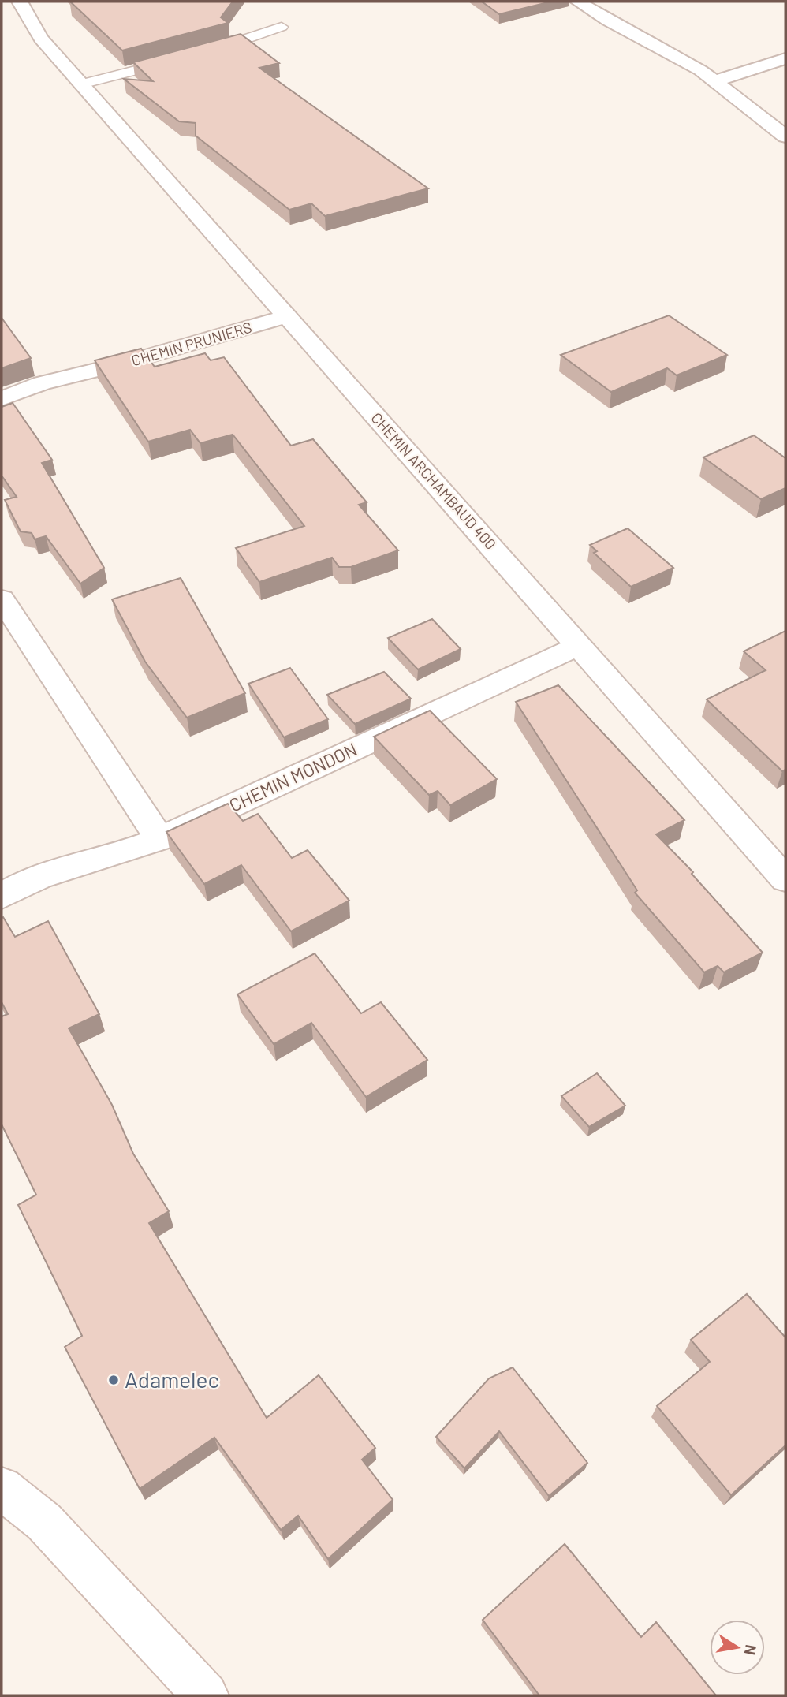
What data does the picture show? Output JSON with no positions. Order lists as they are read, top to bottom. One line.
{"streets":{"street":["CHEMIN PRUNIERS","CHEMIN ARCHAMBAUD 400","CHEMIN MONDON"]},"crossings":[["CHEMIN PRUNIERS","CHEMIN ARCHAMBAUD 400"],["CHEMIN ARCHAMBAUD 400","CHEMIN MONDON"]],"places":["Adamelec"],"north":"right"}
